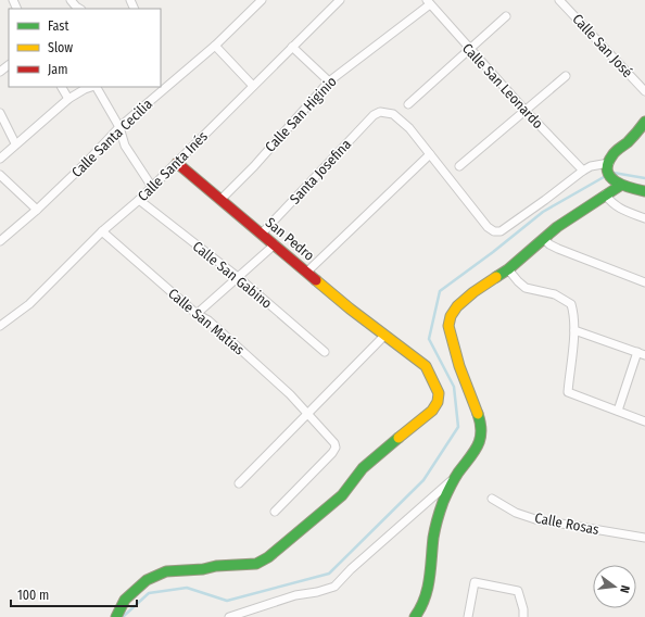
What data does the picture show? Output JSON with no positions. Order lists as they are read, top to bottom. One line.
{"streets":{"street":["Calle San José","Calle San Leonardo","Calle San Higinio","Calle Santa Cecilia","Calle Santa Inés","Santa Josefina","San Pedro","Calle San Gabino","Calle San Matías","Calle Rosas"]},"crossings":[["Calle San Leonardo","Calle San Higinio"],["Calle San Higinio","San Pedro"],["Calle Santa Inés","San Pedro"],["Calle Santa Inés","Calle San Gabino"],["Calle Santa Inés","Calle San Matías"],["Santa Josefina","San Pedro"]],"legend":["Fast","Slow","Jam"],"scale_bar":"100 m","north":"right"}
